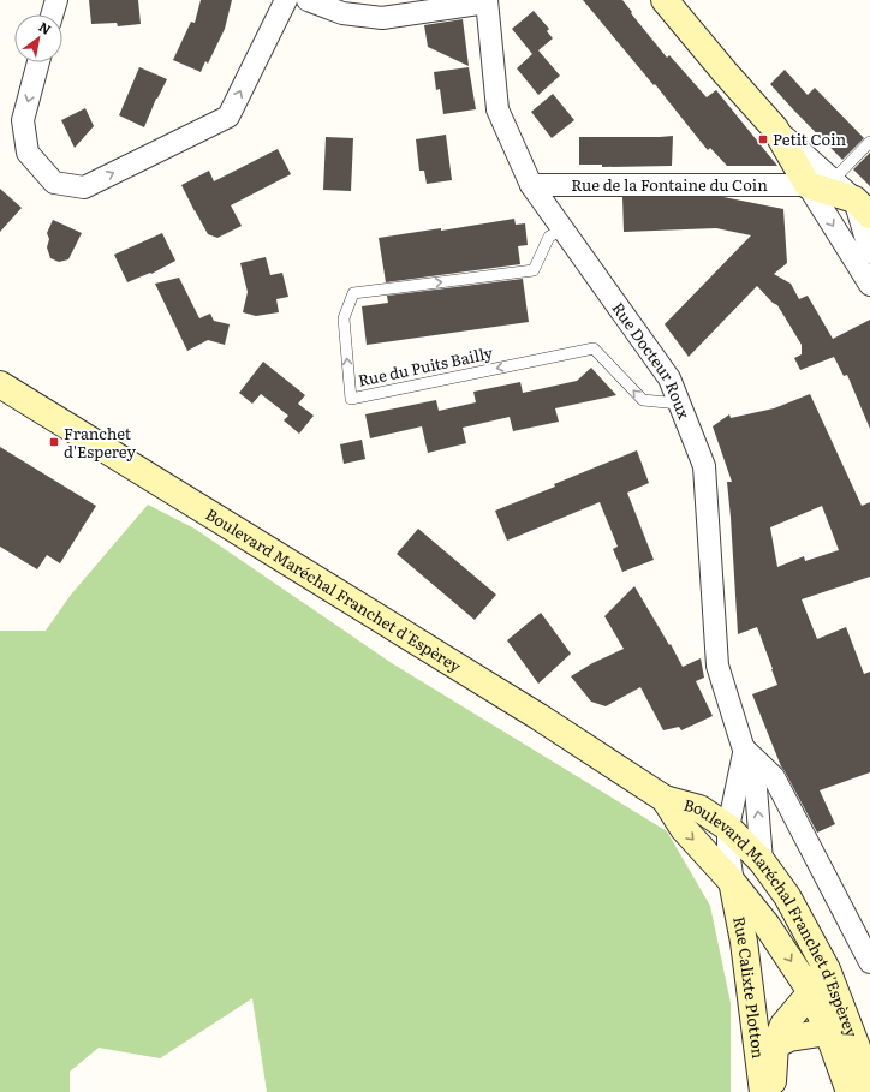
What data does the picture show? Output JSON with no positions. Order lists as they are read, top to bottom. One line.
{"streets":{"main road":["Boulevard Maréchal Franchet d'Espèrey","Rue Calixte Plotton"],"street":["Rue de la Fontaine du Coin","Rue Docteur Roux"],"lane":["Rue du Puits Bailly"]},"crossings":[["Rue de la Fontaine du Coin","Rue Docteur Roux"],["Rue Docteur Roux","Rue du Puits Bailly"],["Rue Docteur Roux","Boulevard Maréchal Franchet d'Espèrey"],["Rue Docteur Roux","Rue Calixte Plotton"],["Boulevard Maréchal Franchet d'Espèrey","Rue Calixte Plotton"]],"places":{"transit":["Petit Coin","Franchet d'Esperey"]},"north":"top right"}
